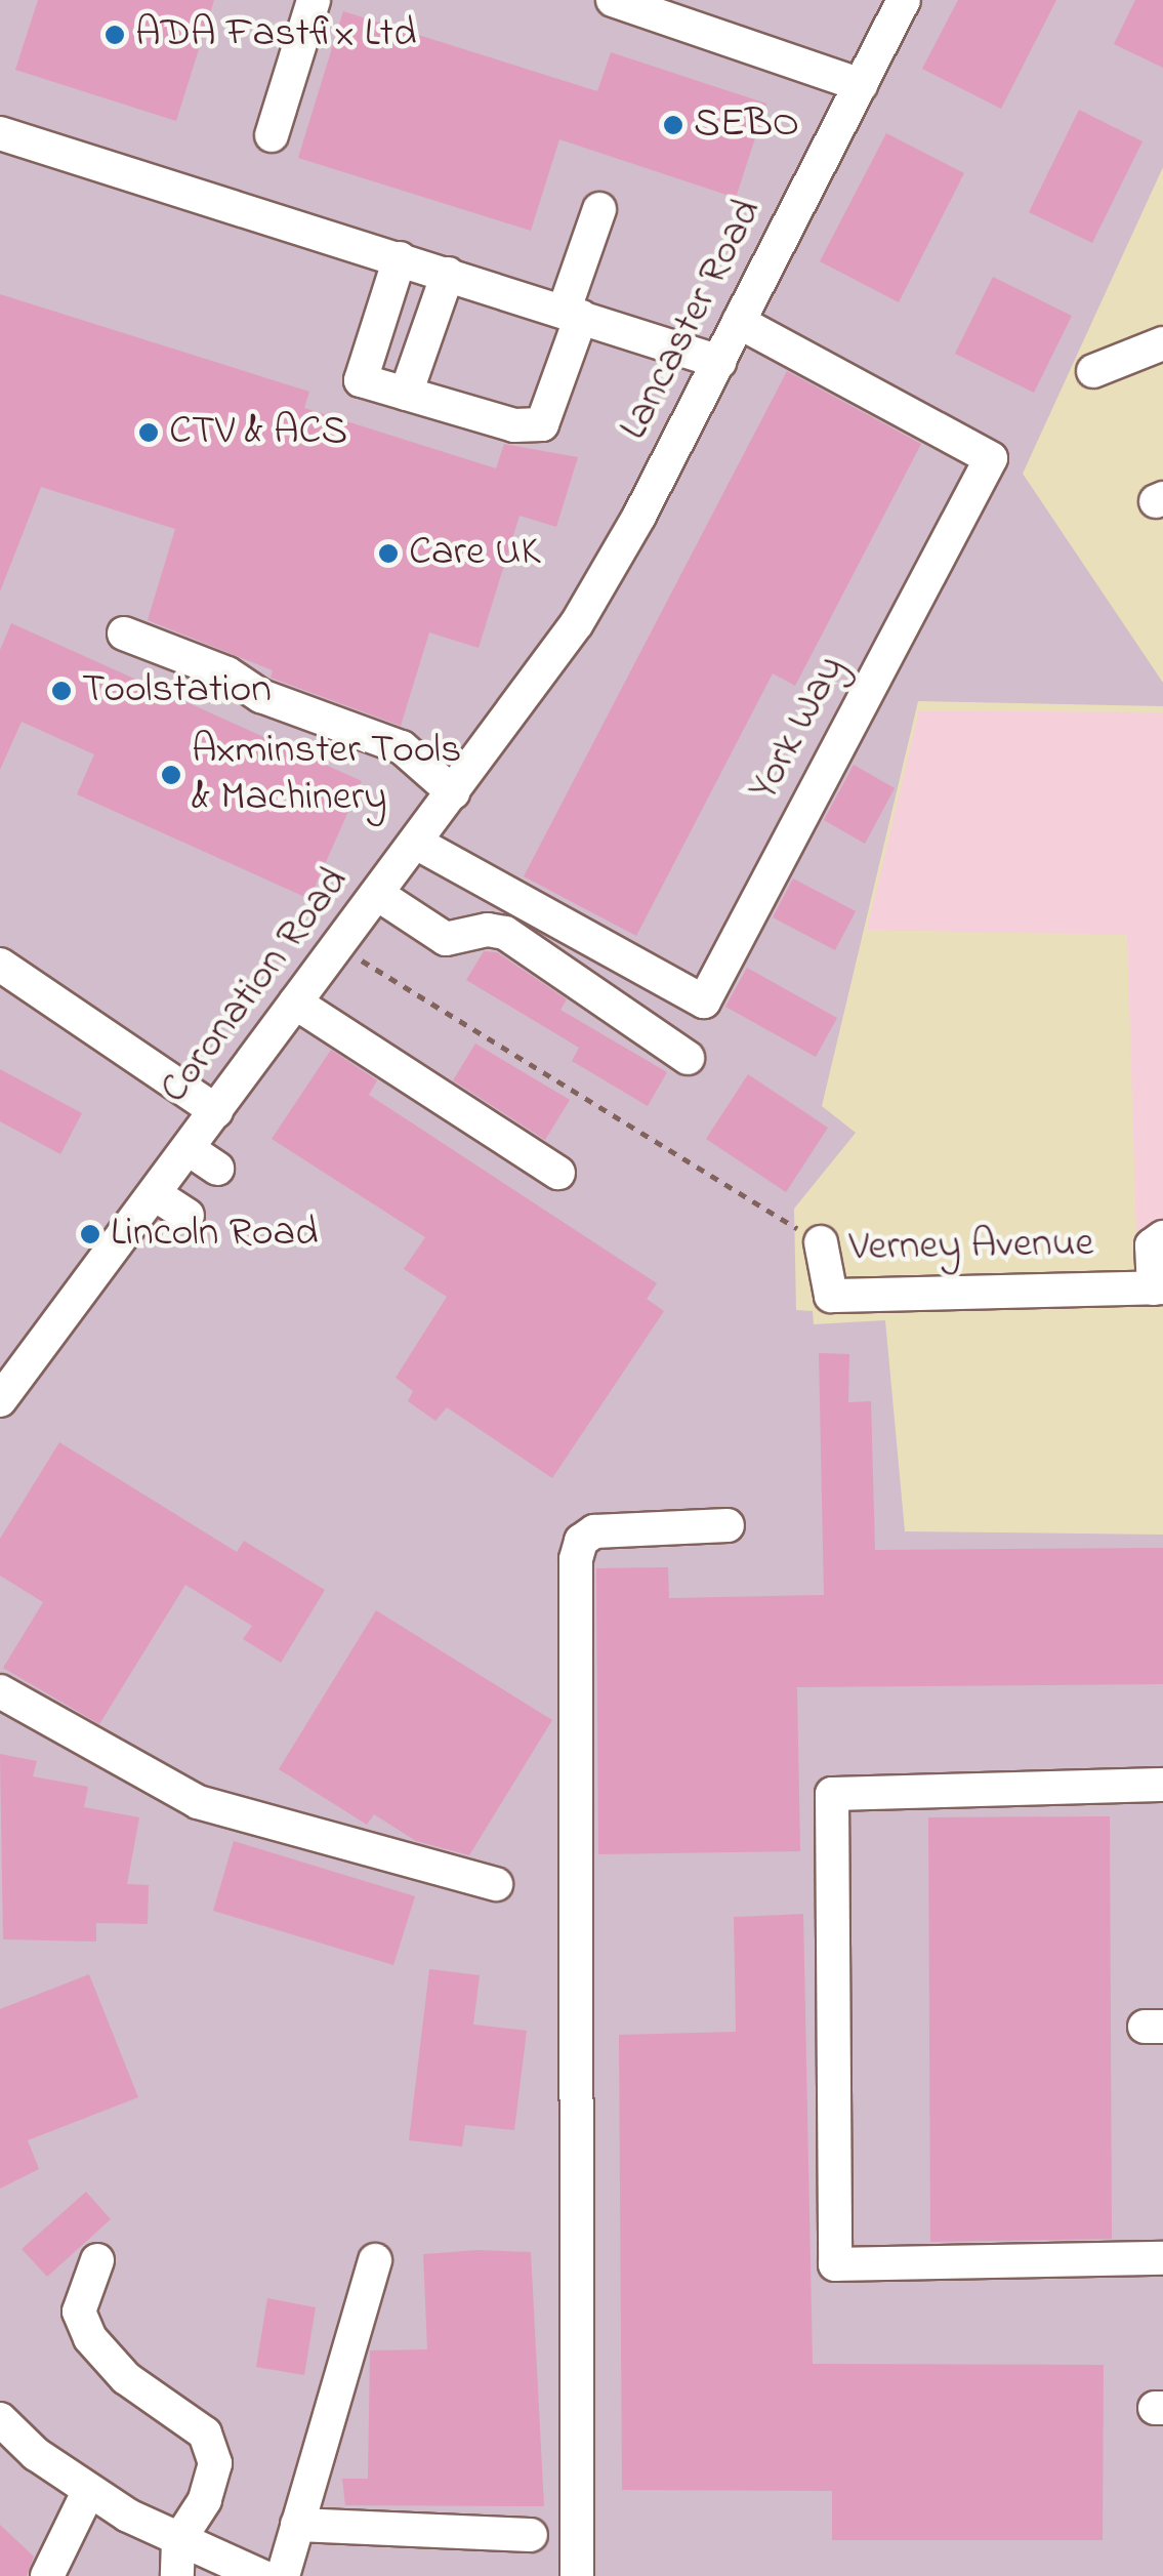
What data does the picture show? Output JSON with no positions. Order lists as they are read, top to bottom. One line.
{"streets":{"street":["Lancaster Road","York Way","Coronation Road","Verney Avenue"]},"crossings":[["Lancaster Road","York Way"],["Lancaster Road","Coronation Road"],["York Way","Coronation Road"]],"places":["ADA Fastfix Ltd","SEBO","CTV & ACS","Care UK","Toolstation","Axminster Tools & Machinery","Lincoln Road"]}
